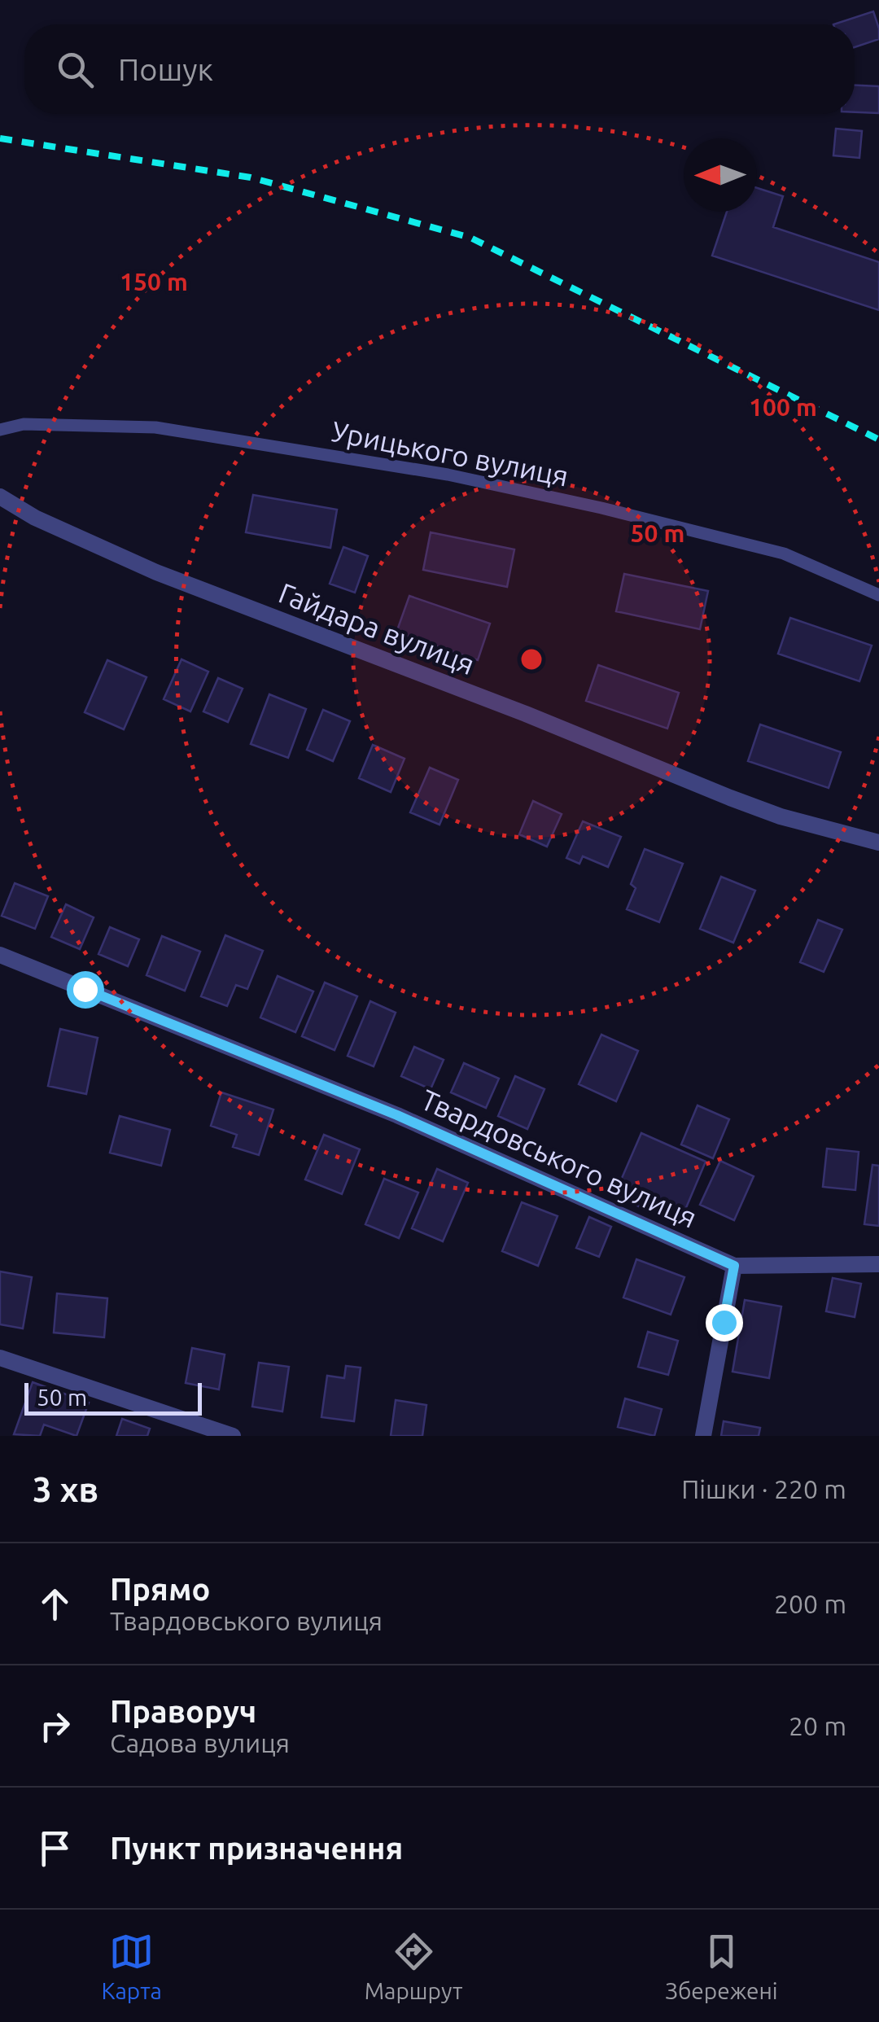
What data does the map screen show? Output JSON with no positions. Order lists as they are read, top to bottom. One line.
{"streets":{"street":["Гайдара вулиця","Твардовського вулиця"],"lane":["Урицького вулиця"]},"scale_bar":"50 m","north":"left","page":{"search":"Пошук","scale":"50 m","heading":["3 хв","Пішки · 220 m"],"list":[["Прямо","Твардовського вулиця","200 m"],["Праворуч","Садова вулиця","20 m"],"Пункт призначення"],"nav":["Карта","Маршрут","Збережені"]},"rings":["150 m","100 m","50 m"]}
